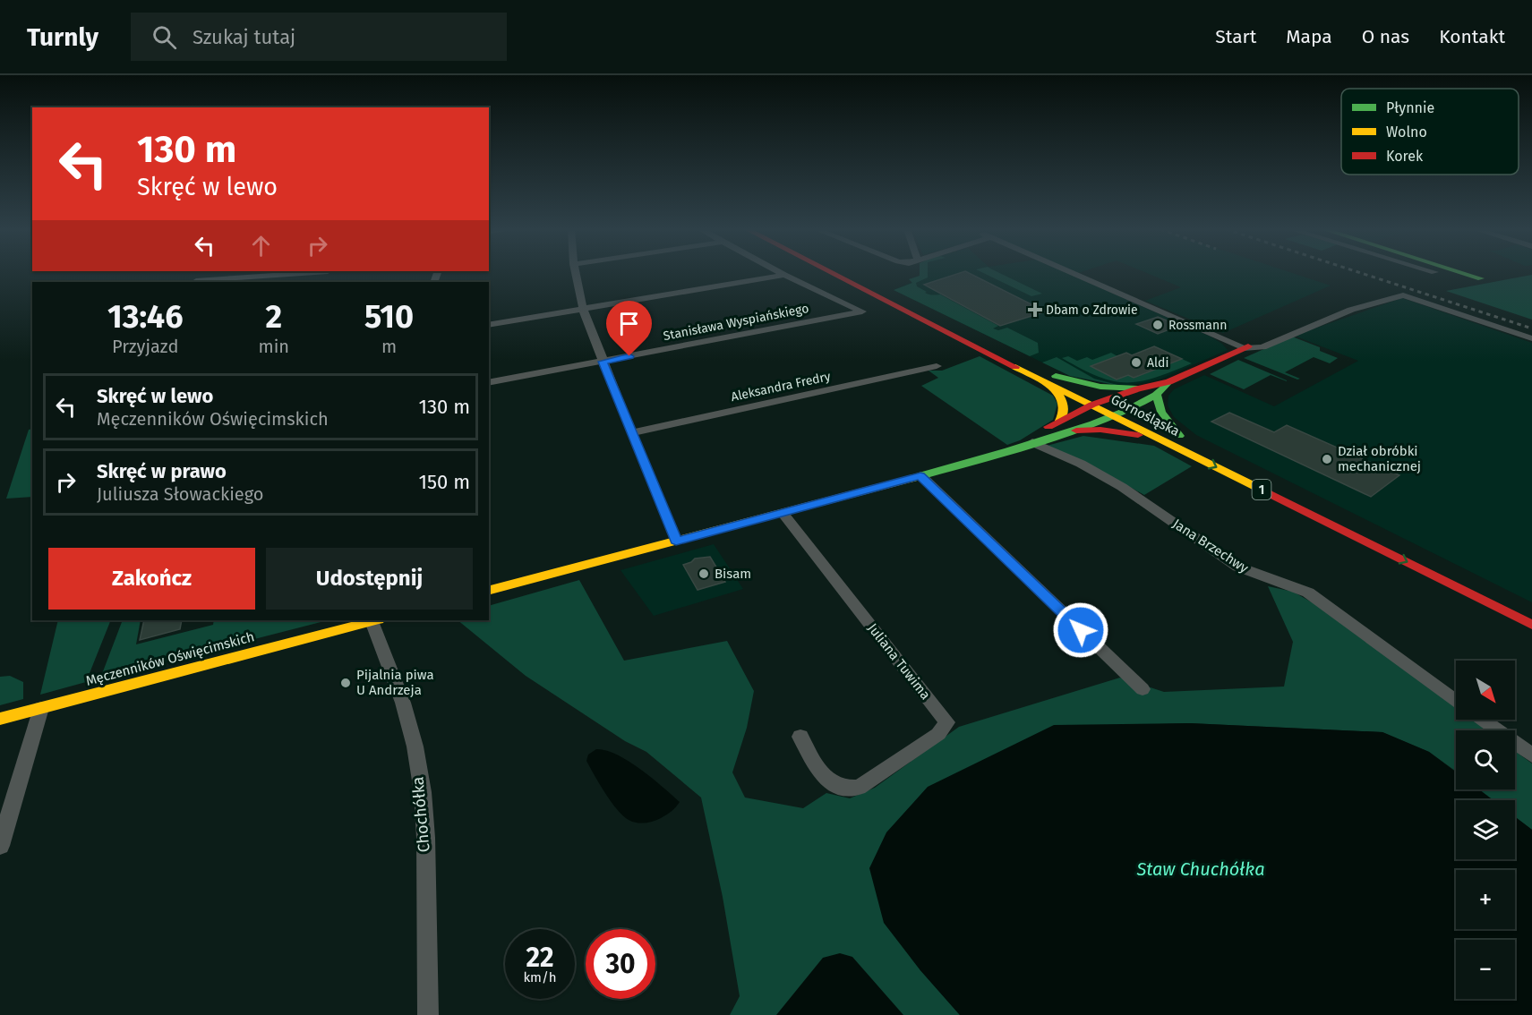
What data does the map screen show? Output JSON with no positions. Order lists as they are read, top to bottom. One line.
{"streets":{"main road":["Górnośląska","1","Męczenników Oświęcimskich"],"street":["Stanisława Wyspiańskiego","Aleksandra Fredry","Jana Brzechwy","Juliana Tuwima","Chochółka"]},"crossings":[["Męczenników Oświęcimskich","Chochółka"]],"water":["Staw Chuchółka"],"places":{"health":["Dbam o Zdrowie"],"other":["Rossmann","Aldi","Dział obróbki mechanicznej","Bisam","Pijalnia piwa U Andrzeja"]},"legend":["Płynnie","Wolno","Korek"],"north":"bottom right","page":{"header":"Turnly","search":"Szukaj tutaj","nav":["Start","Mapa","O nas","Kontakt"],"turn":["130 m","Skręć w lewo"],"eta":["13:46","Przyjazd","2","min","510","m"],"list":[{"name":"Skręć w lewo","note":"Męczenników Oświęcimskich","value":"130 m"},{"name":"Skręć w prawo","note":"Juliusza Słowackiego","value":"150 m"}],"buttons":["Zakończ","Udostępnij"],"map_buttons":["+","−"],"speed":"22 km/h","limit":"30"}}
